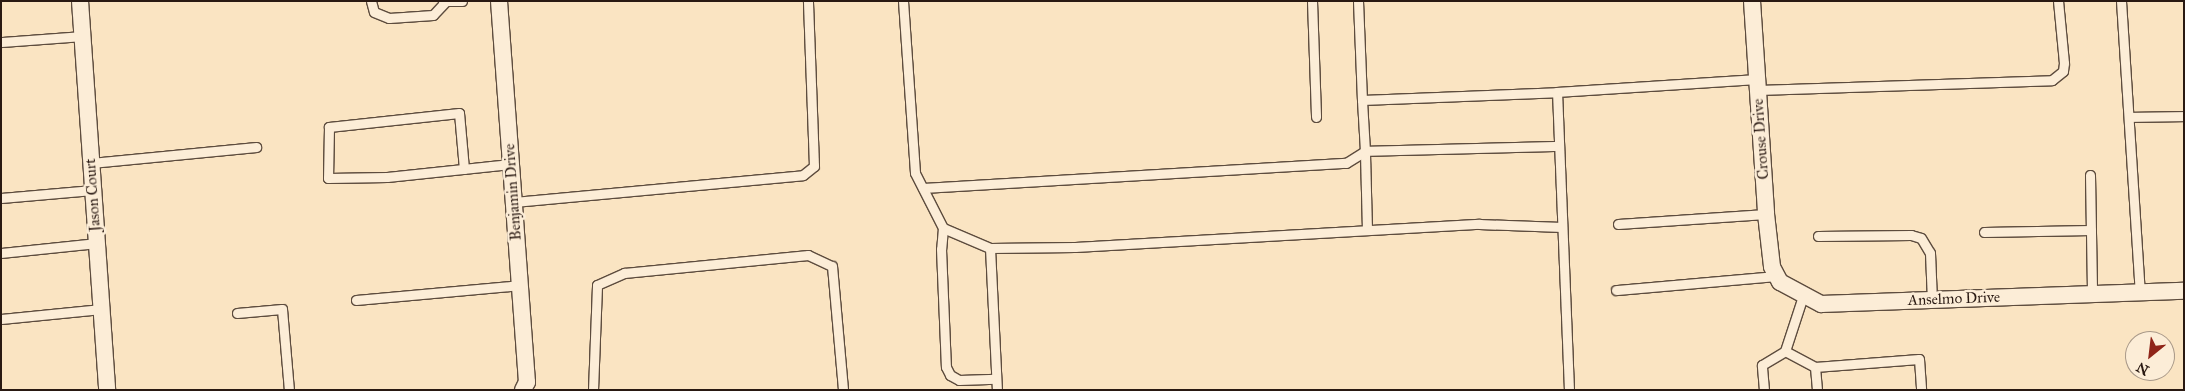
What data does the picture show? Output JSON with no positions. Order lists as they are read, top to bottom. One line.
{"streets":{"street":["Crouse Drive","Benjamin Drive","Jason Court","Anselmo Drive"]},"crossings":[["Crouse Drive","Anselmo Drive"]],"north":"bottom left"}
